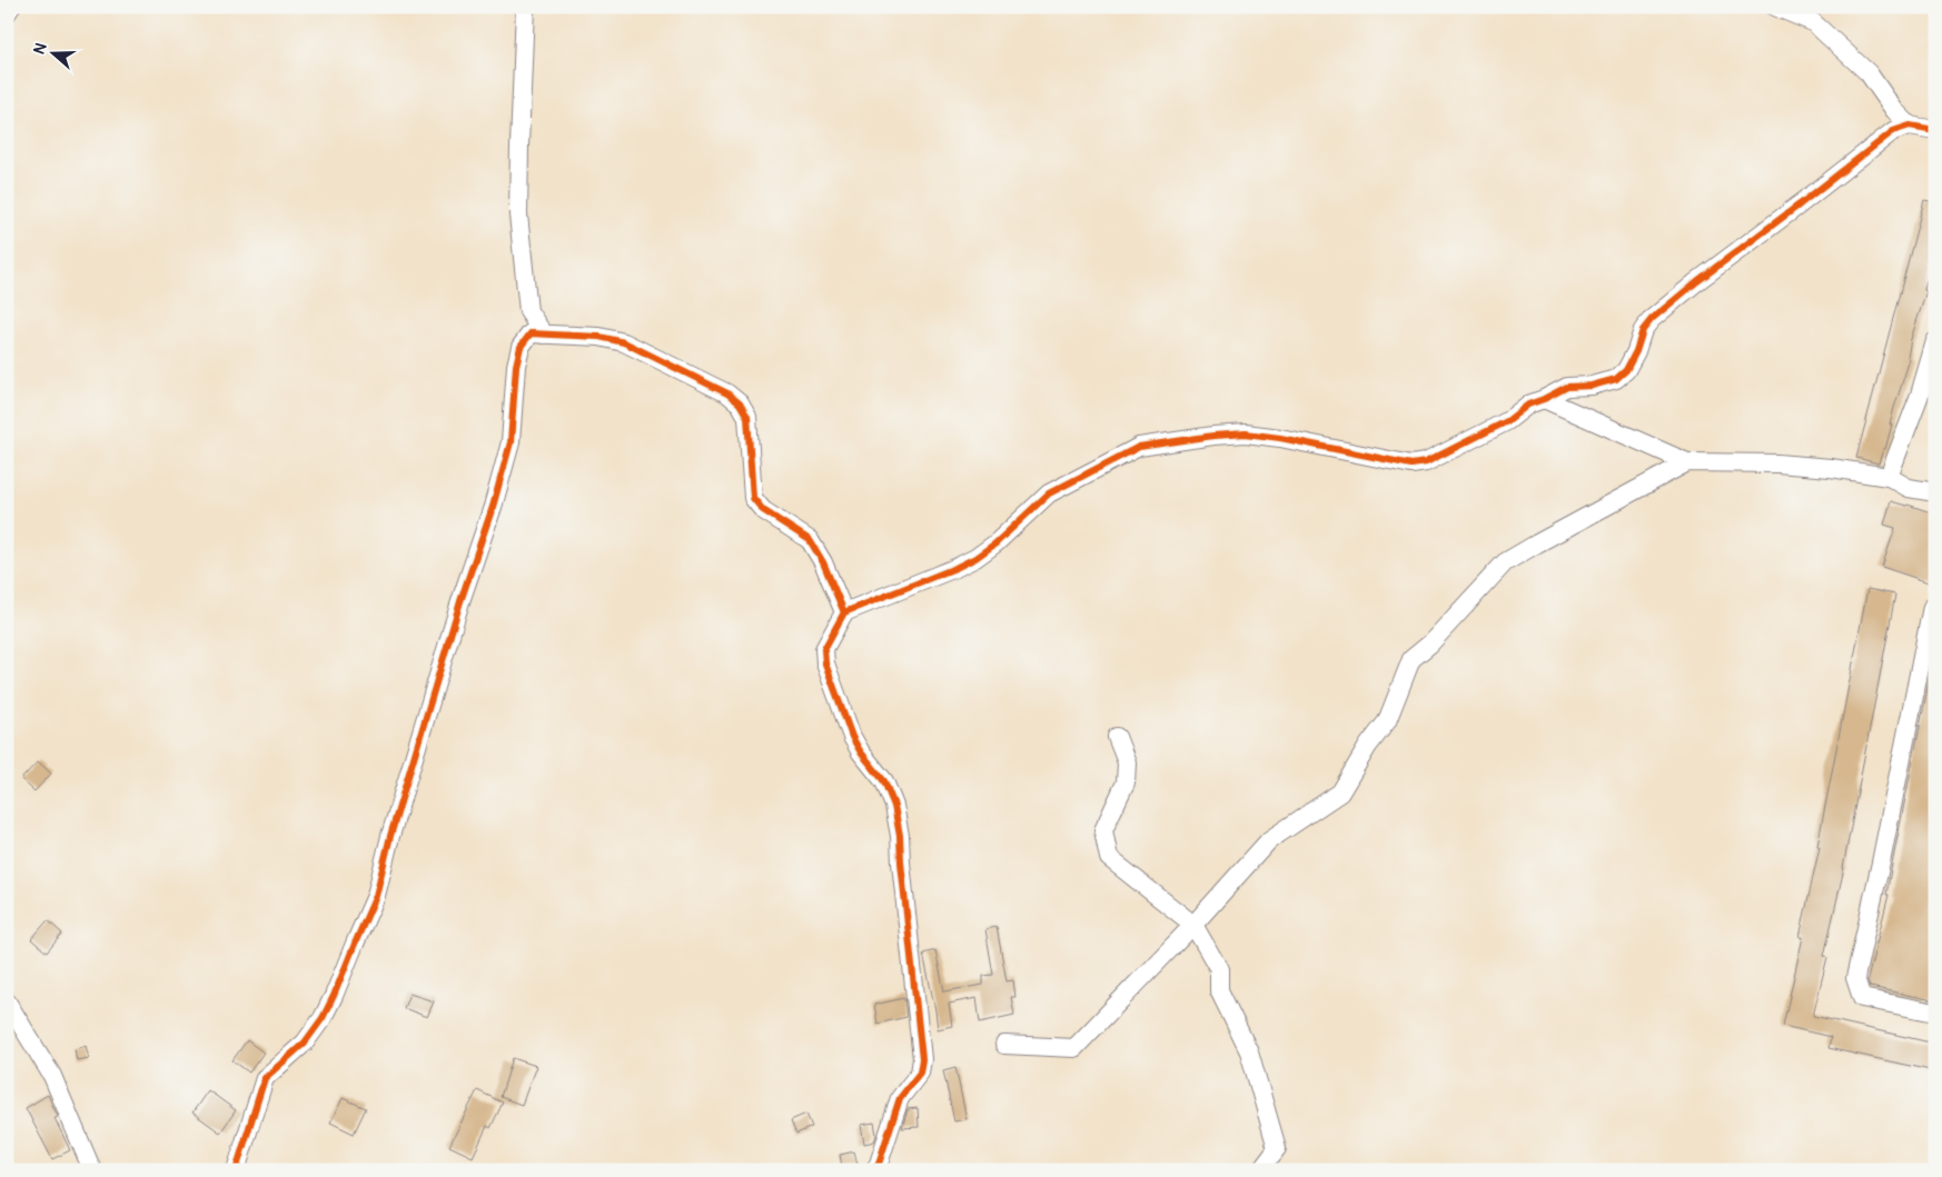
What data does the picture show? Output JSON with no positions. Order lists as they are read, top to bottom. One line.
{"north":"left"}
